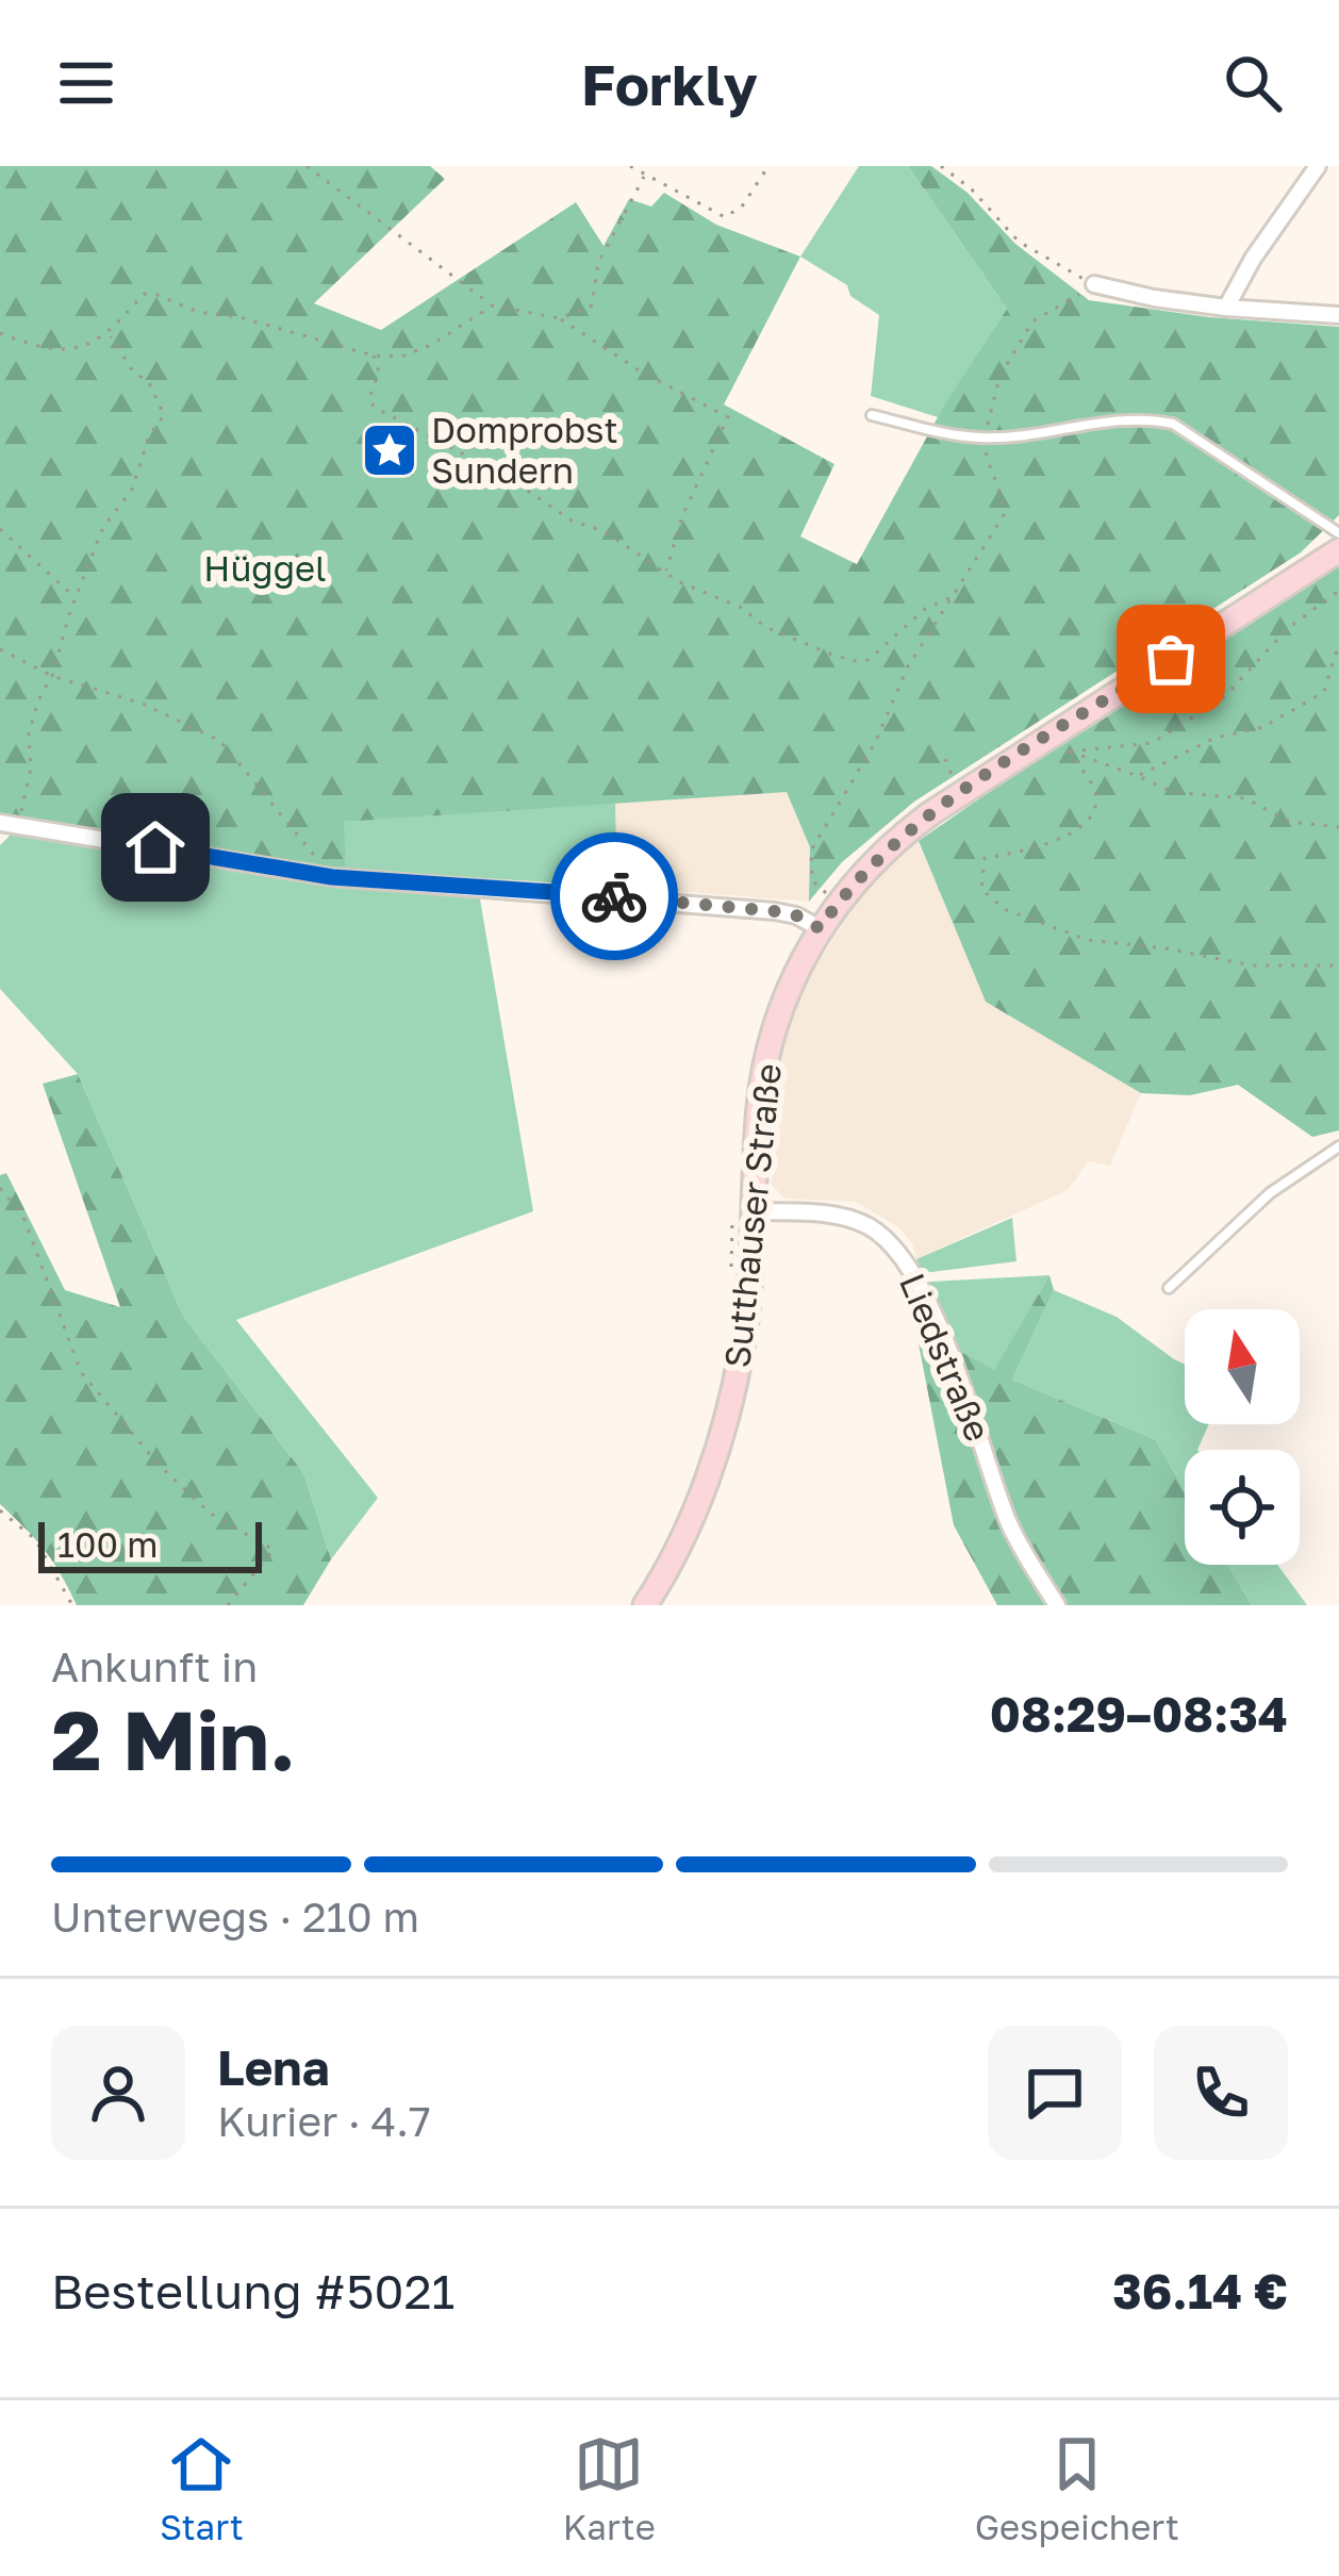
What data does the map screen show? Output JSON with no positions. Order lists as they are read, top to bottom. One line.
{"streets":{"street":["Sutthauser Straße","Liedstraße"]},"crossings":[["Sutthauser Straße","Liedstraße"]],"parks":["Hüggel"],"places":{"place":["Domprobst Sundern"]},"scale_bar":"100 m","north":"top","page":{"header":"Forkly","scale":"100 m","heading":["2 Min.","Ankunft in","08:29–08:34"],"panel":["Lena","Kurier · 4.7","Bestellung #5021","36.14 €"],"bar":"Unterwegs · 210 m","tabs":["Start","Karte","Gespeichert"]}}
